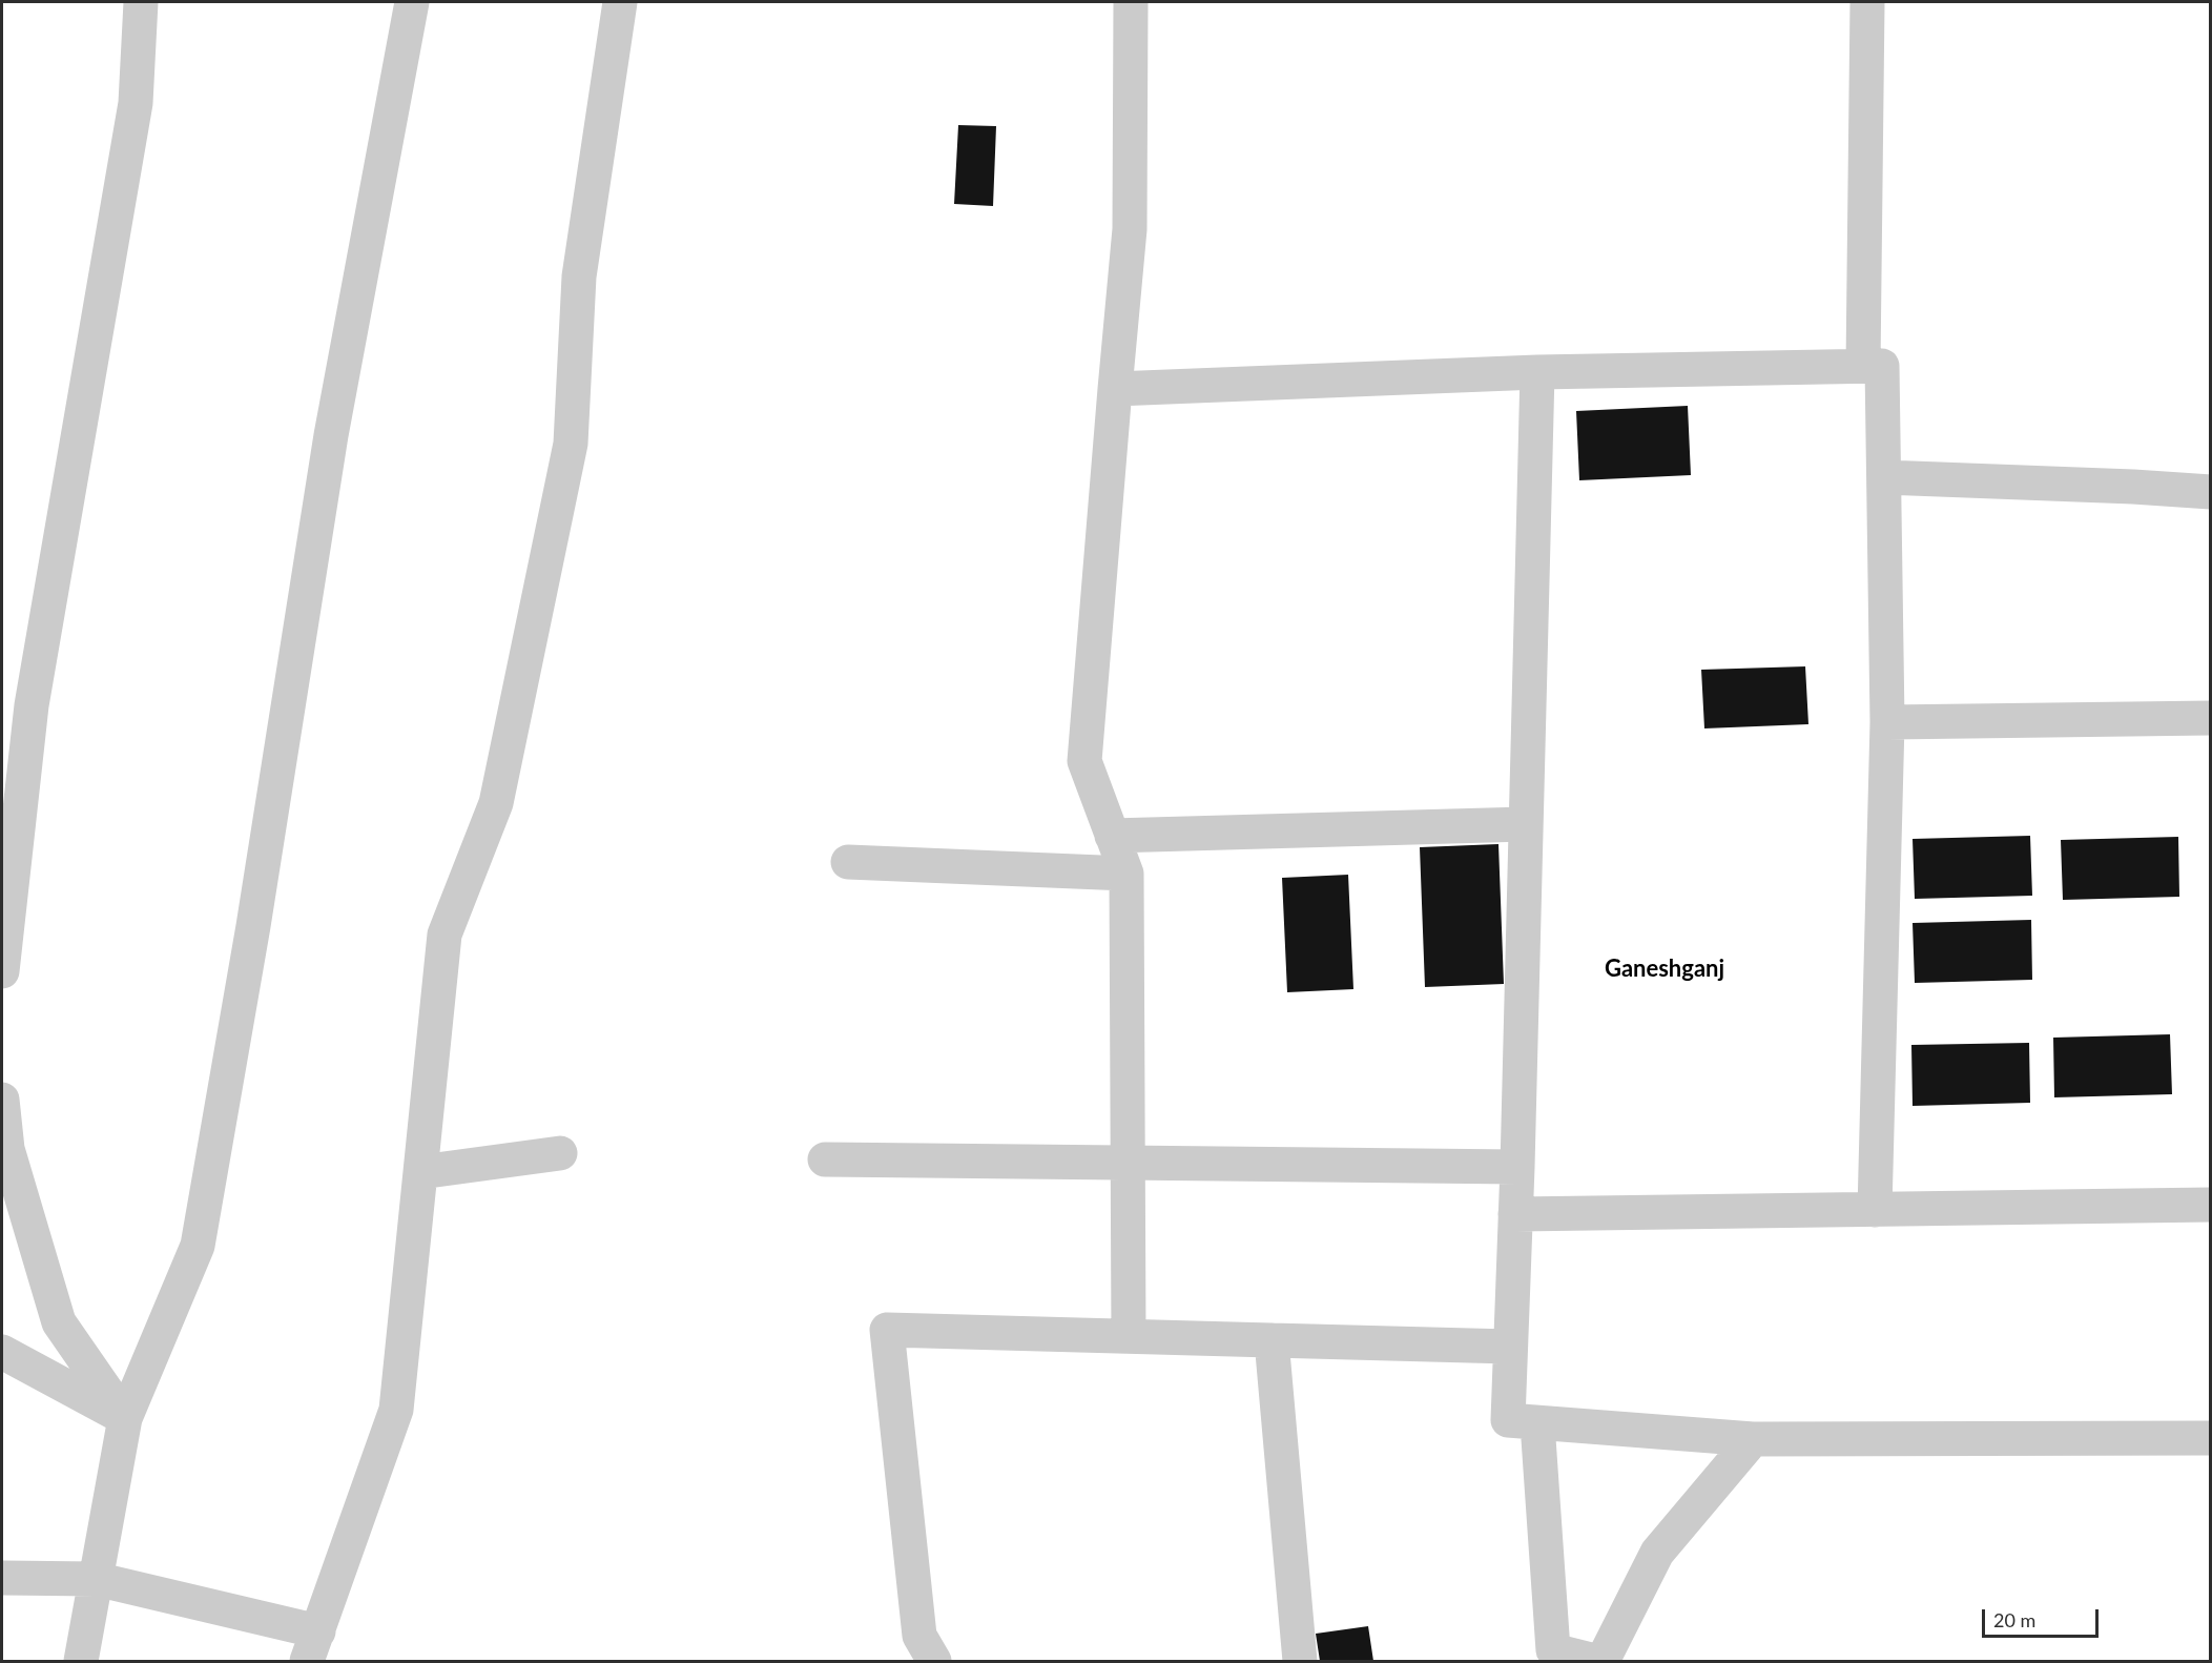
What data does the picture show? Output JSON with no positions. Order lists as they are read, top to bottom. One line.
{"districts":["Ganeshganj"],"scale_bar":"20 m"}
